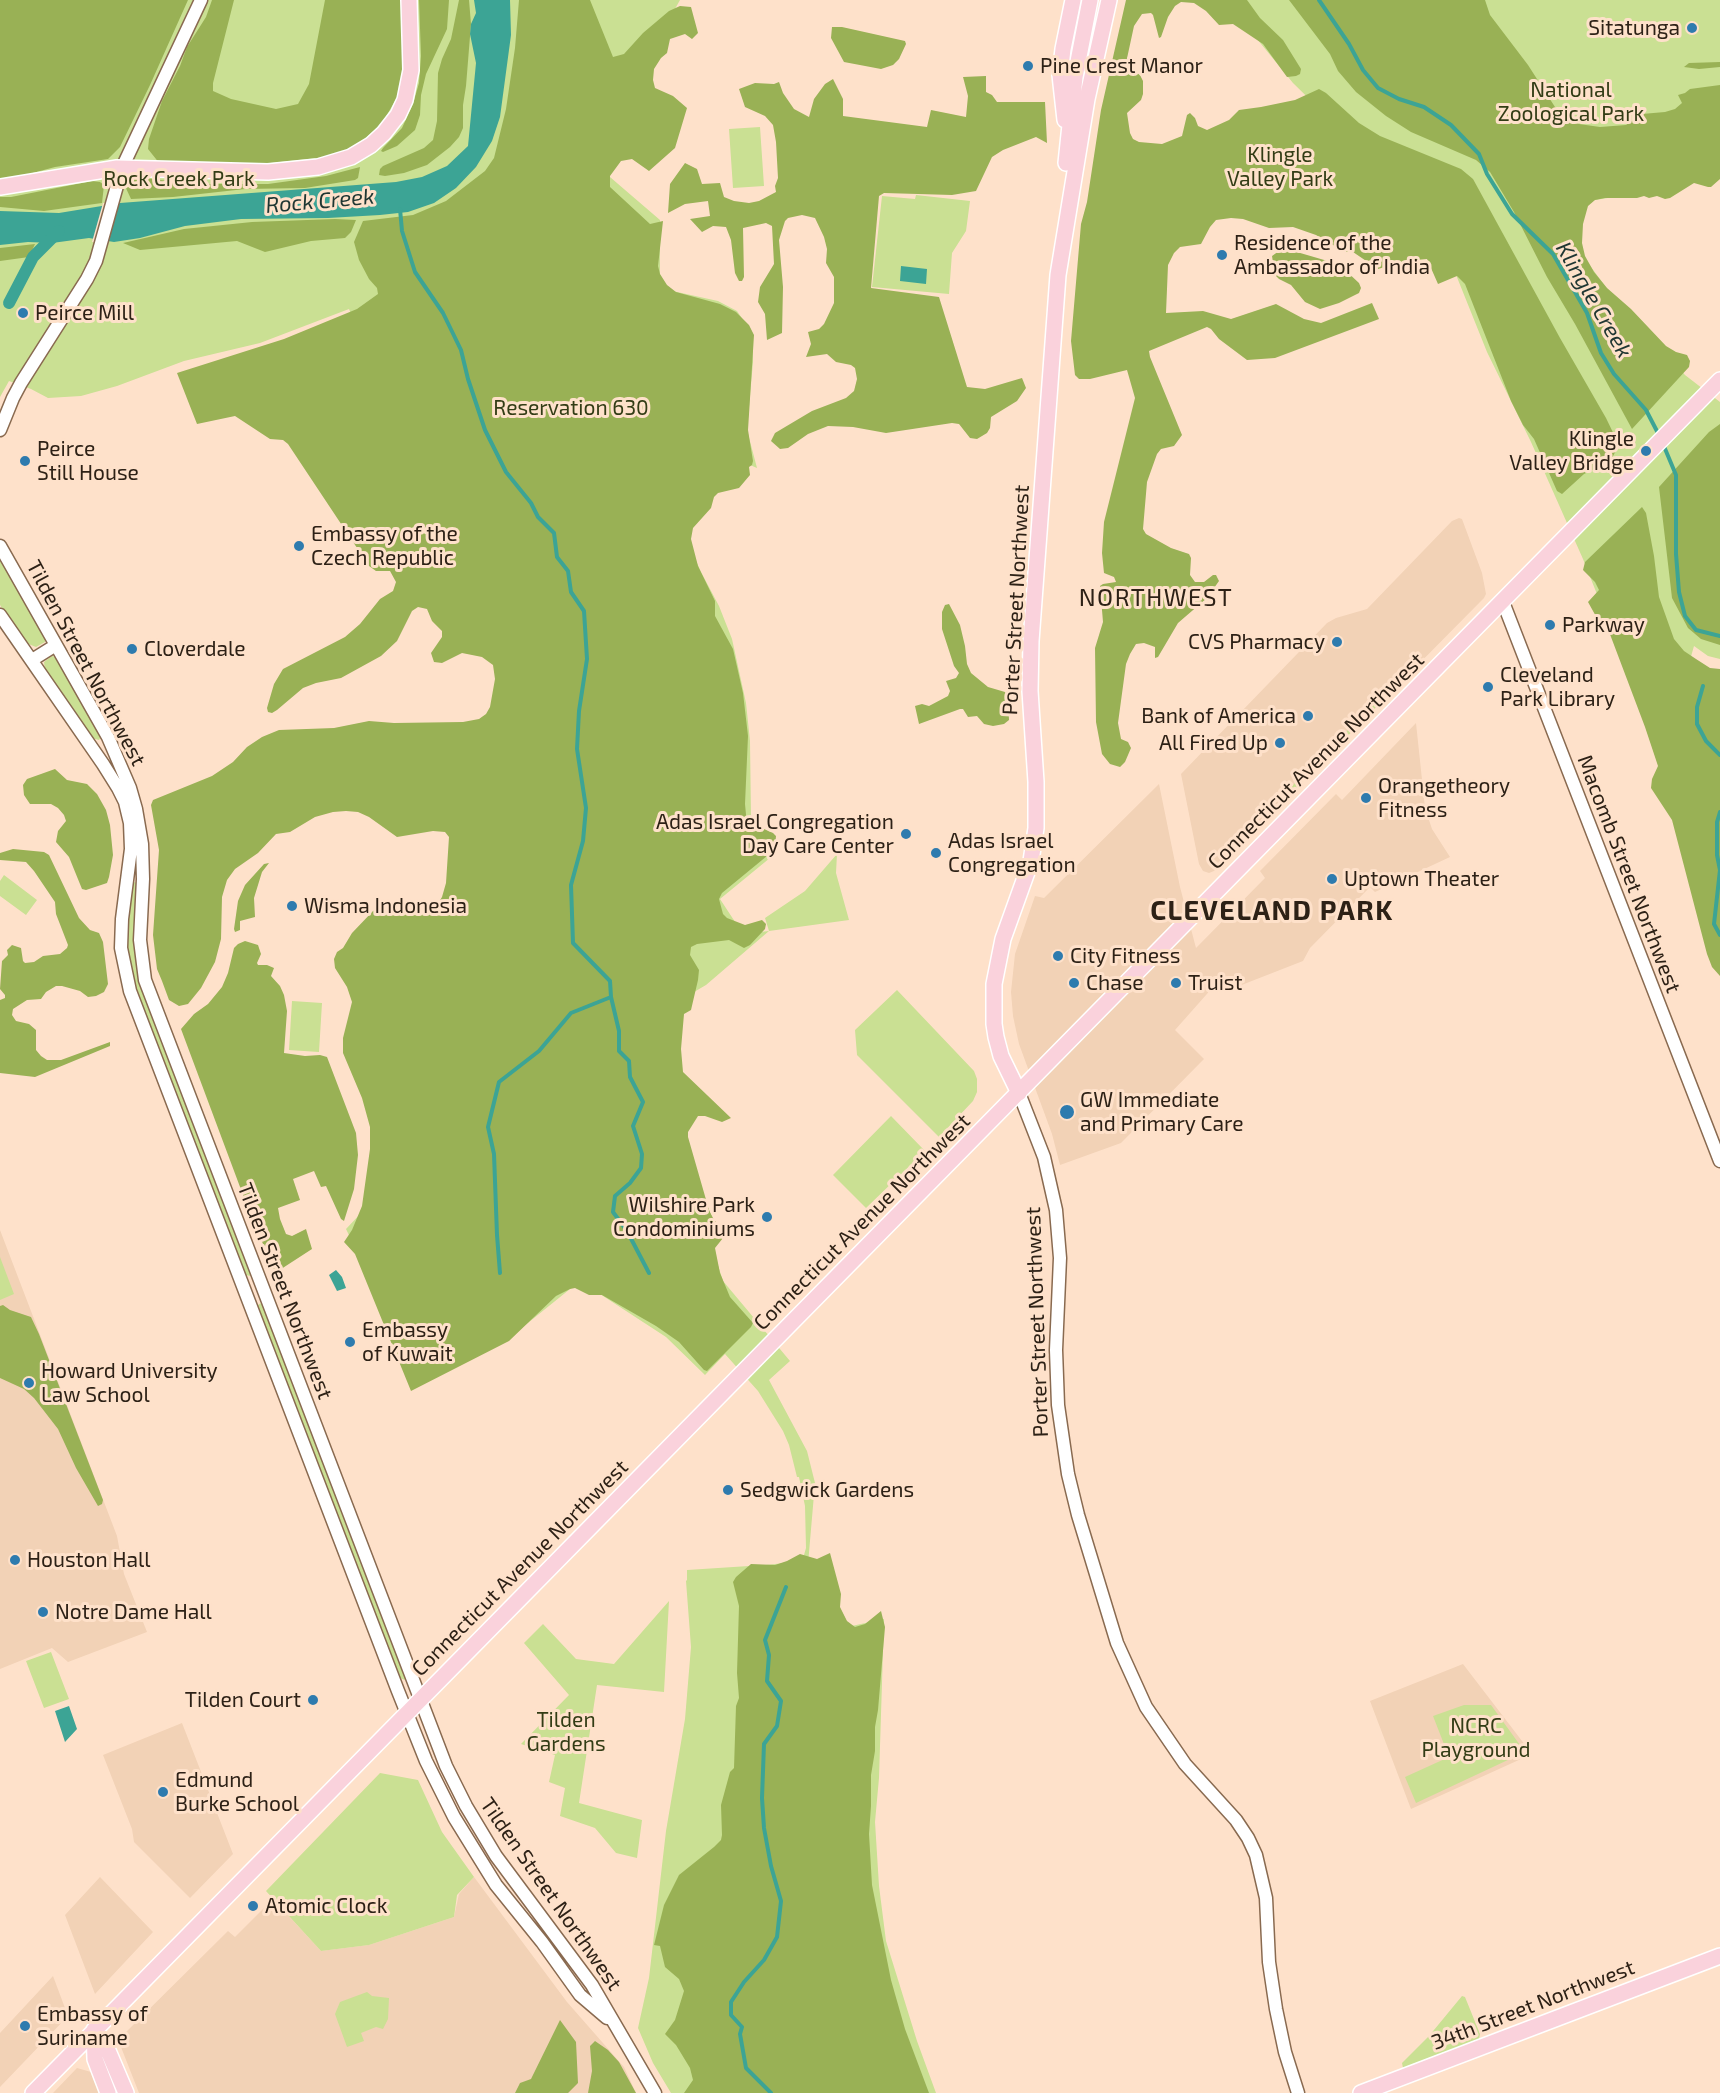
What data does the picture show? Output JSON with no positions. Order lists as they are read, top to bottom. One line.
{"streets":{"main road":["Porter Street Northwest","Connecticut Avenue Northwest","34th Street Northwest"],"street":["Tilden Street Northwest","Macomb Street Northwest"]},"crossings":[["Porter Street Northwest","Connecticut Avenue Northwest"],["Tilden Street Northwest","Connecticut Avenue Northwest"],["Connecticut Avenue Northwest","Macomb Street Northwest"]],"districts":["NORTHWEST","CLEVELAND PARK"],"water":["Rock Creek","Klingle Creek"],"parks":["National Zoological Park","Klingle Valley Park","Rock Creek Park","Reservation 630","Tilden Gardens","NCRC Playground"],"places":["Sitatunga","Pine Crest Manor","Residence of the Ambassador of India","Peirce Mill","Klingle Valley Bridge","Peirce Still House","Embassy of the Czech Republic","Parkway","CVS Pharmacy","Cloverdale","Cleveland Park Library","Bank of America","All Fired Up","Orangetheory Fitness","Adas Israel Congregation Day Care Center","Adas Israel Congregation","Uptown Theater","Wisma Indonesia","City Fitness","Chase","Truist","GW Immediate and Primary Care","Wilshire Park Condominiums","Embassy of Kuwait","Howard University Law School","Sedgwick Gardens","Houston Hall","Notre Dame Hall","Tilden Court","Edmund Burke School","Atomic Clock","Embassy of Suriname"]}
